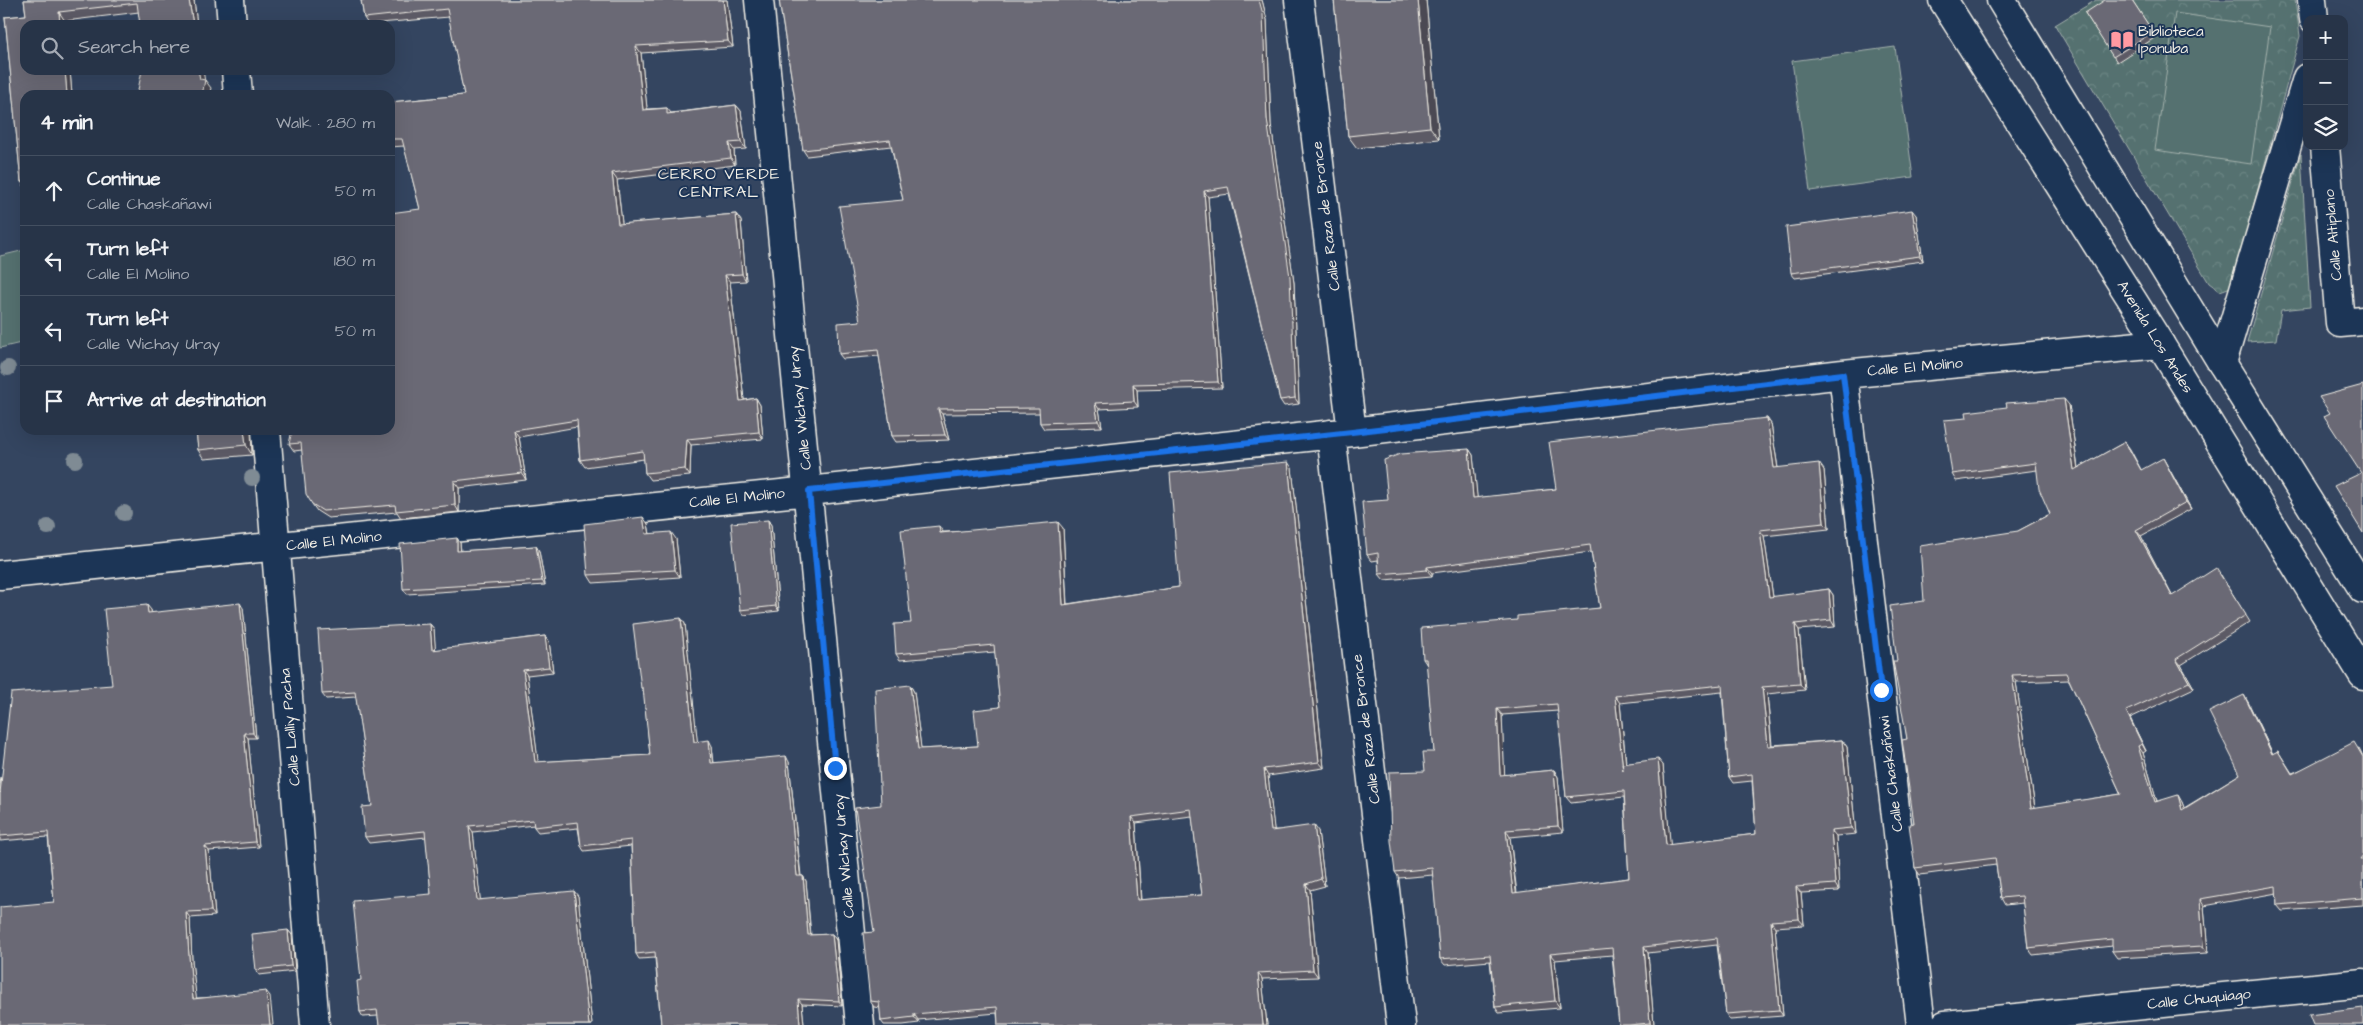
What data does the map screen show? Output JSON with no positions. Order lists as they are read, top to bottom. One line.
{"streets":{"street":["Calle Raza de Bronce","Calle Altiplano","Avenida Los Andes","Calle El Molino","Calle Wichay Uray","Calle Lalliy Pacha","Calle Chaskañawi","Calle Chuquiago"]},"crossings":[["Calle Raza de Bronce","Calle El Molino"],["Avenida Los Andes","Calle El Molino"],["Calle El Molino","Calle Wichay Uray"],["Calle El Molino","Calle Lalliy Pacha"],["Calle El Molino","Calle Chaskañawi"]],"districts":["CERRO VERDE CENTRAL"],"places":{"library":["Biblioteca Iponuba"]},"page":{"map_buttons":["+","−"],"search":"Search here","heading":["4 min","Walk · 280 m"],"list":[["Continue","Calle Chaskañawi","50 m"],["Turn left","Calle El Molino","180 m"],["Turn left","Calle Wichay Uray","50 m"],"Arrive at destination"]}}
